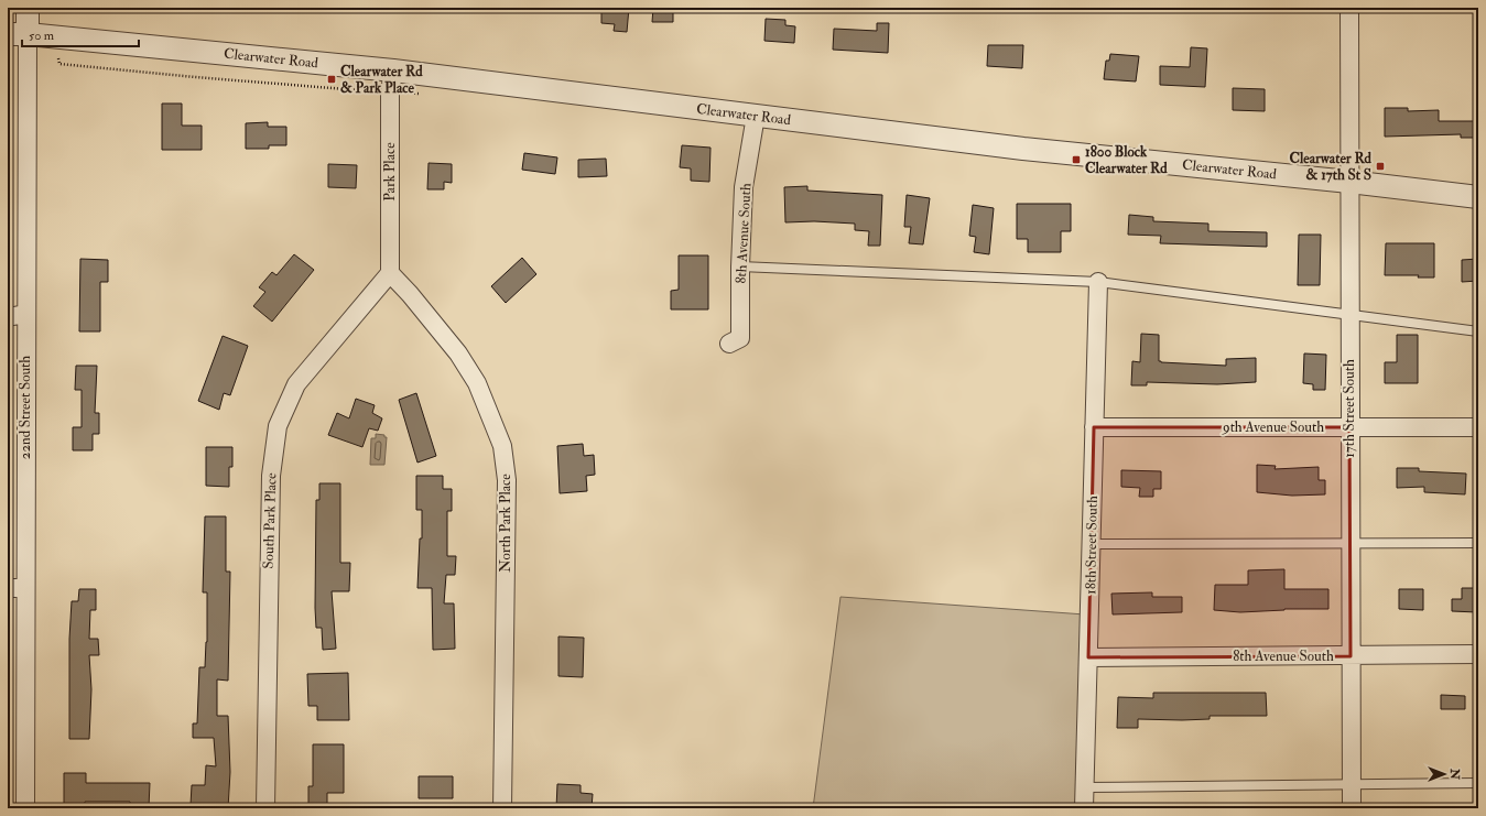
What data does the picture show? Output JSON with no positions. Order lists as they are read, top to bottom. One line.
{"streets":{"street":["Clearwater Road","Park Place","8th Avenue South","22nd Street South","17th Street South","9th Avenue South","South Park Place","North Park Place","18th Street South"]},"crossings":[["Clearwater Road","Park Place"],["Clearwater Road","8th Avenue South"],["Clearwater Road","22nd Street South"],["Clearwater Road","17th Street South"],["Park Place","South Park Place"],["Park Place","North Park Place"],["8th Avenue South","17th Street South"],["8th Avenue South","18th Street South"],["17th Street South","9th Avenue South"],["9th Avenue South","18th Street South"],["South Park Place","North Park Place"]],"places":{"transit":["Clearwater Rd & Park Place","1800 Block Clearwater Rd","Clearwater Rd & 17th St S"]},"scale_bar":"50 m","north":"right"}
